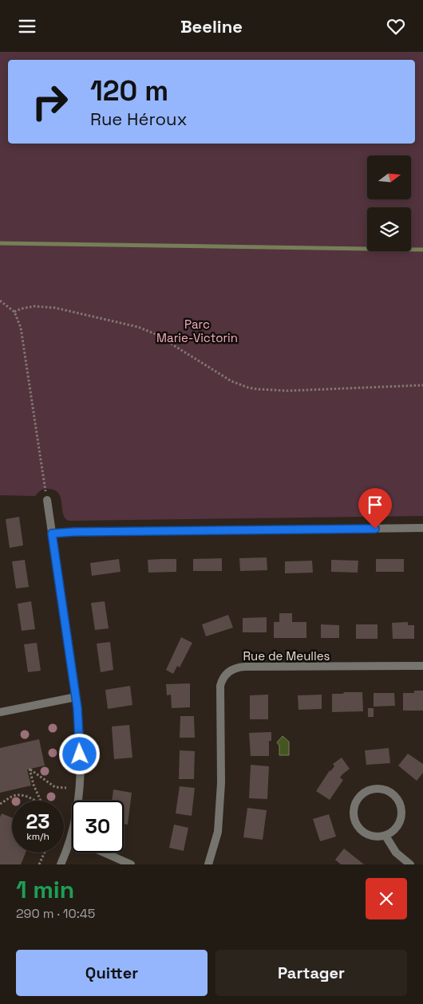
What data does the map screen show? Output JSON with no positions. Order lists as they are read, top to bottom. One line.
{"streets":{"street":["Rue de Meulles"]},"parks":["Parc Marie-Victorin"],"north":"right","page":{"header":"Beeline","turn":["120 m","Rue Héroux"],"speed":"23 km/h","limit":"30","heading":["1 min","290 m · 10:45"],"buttons":["Quitter","Partager"]}}
